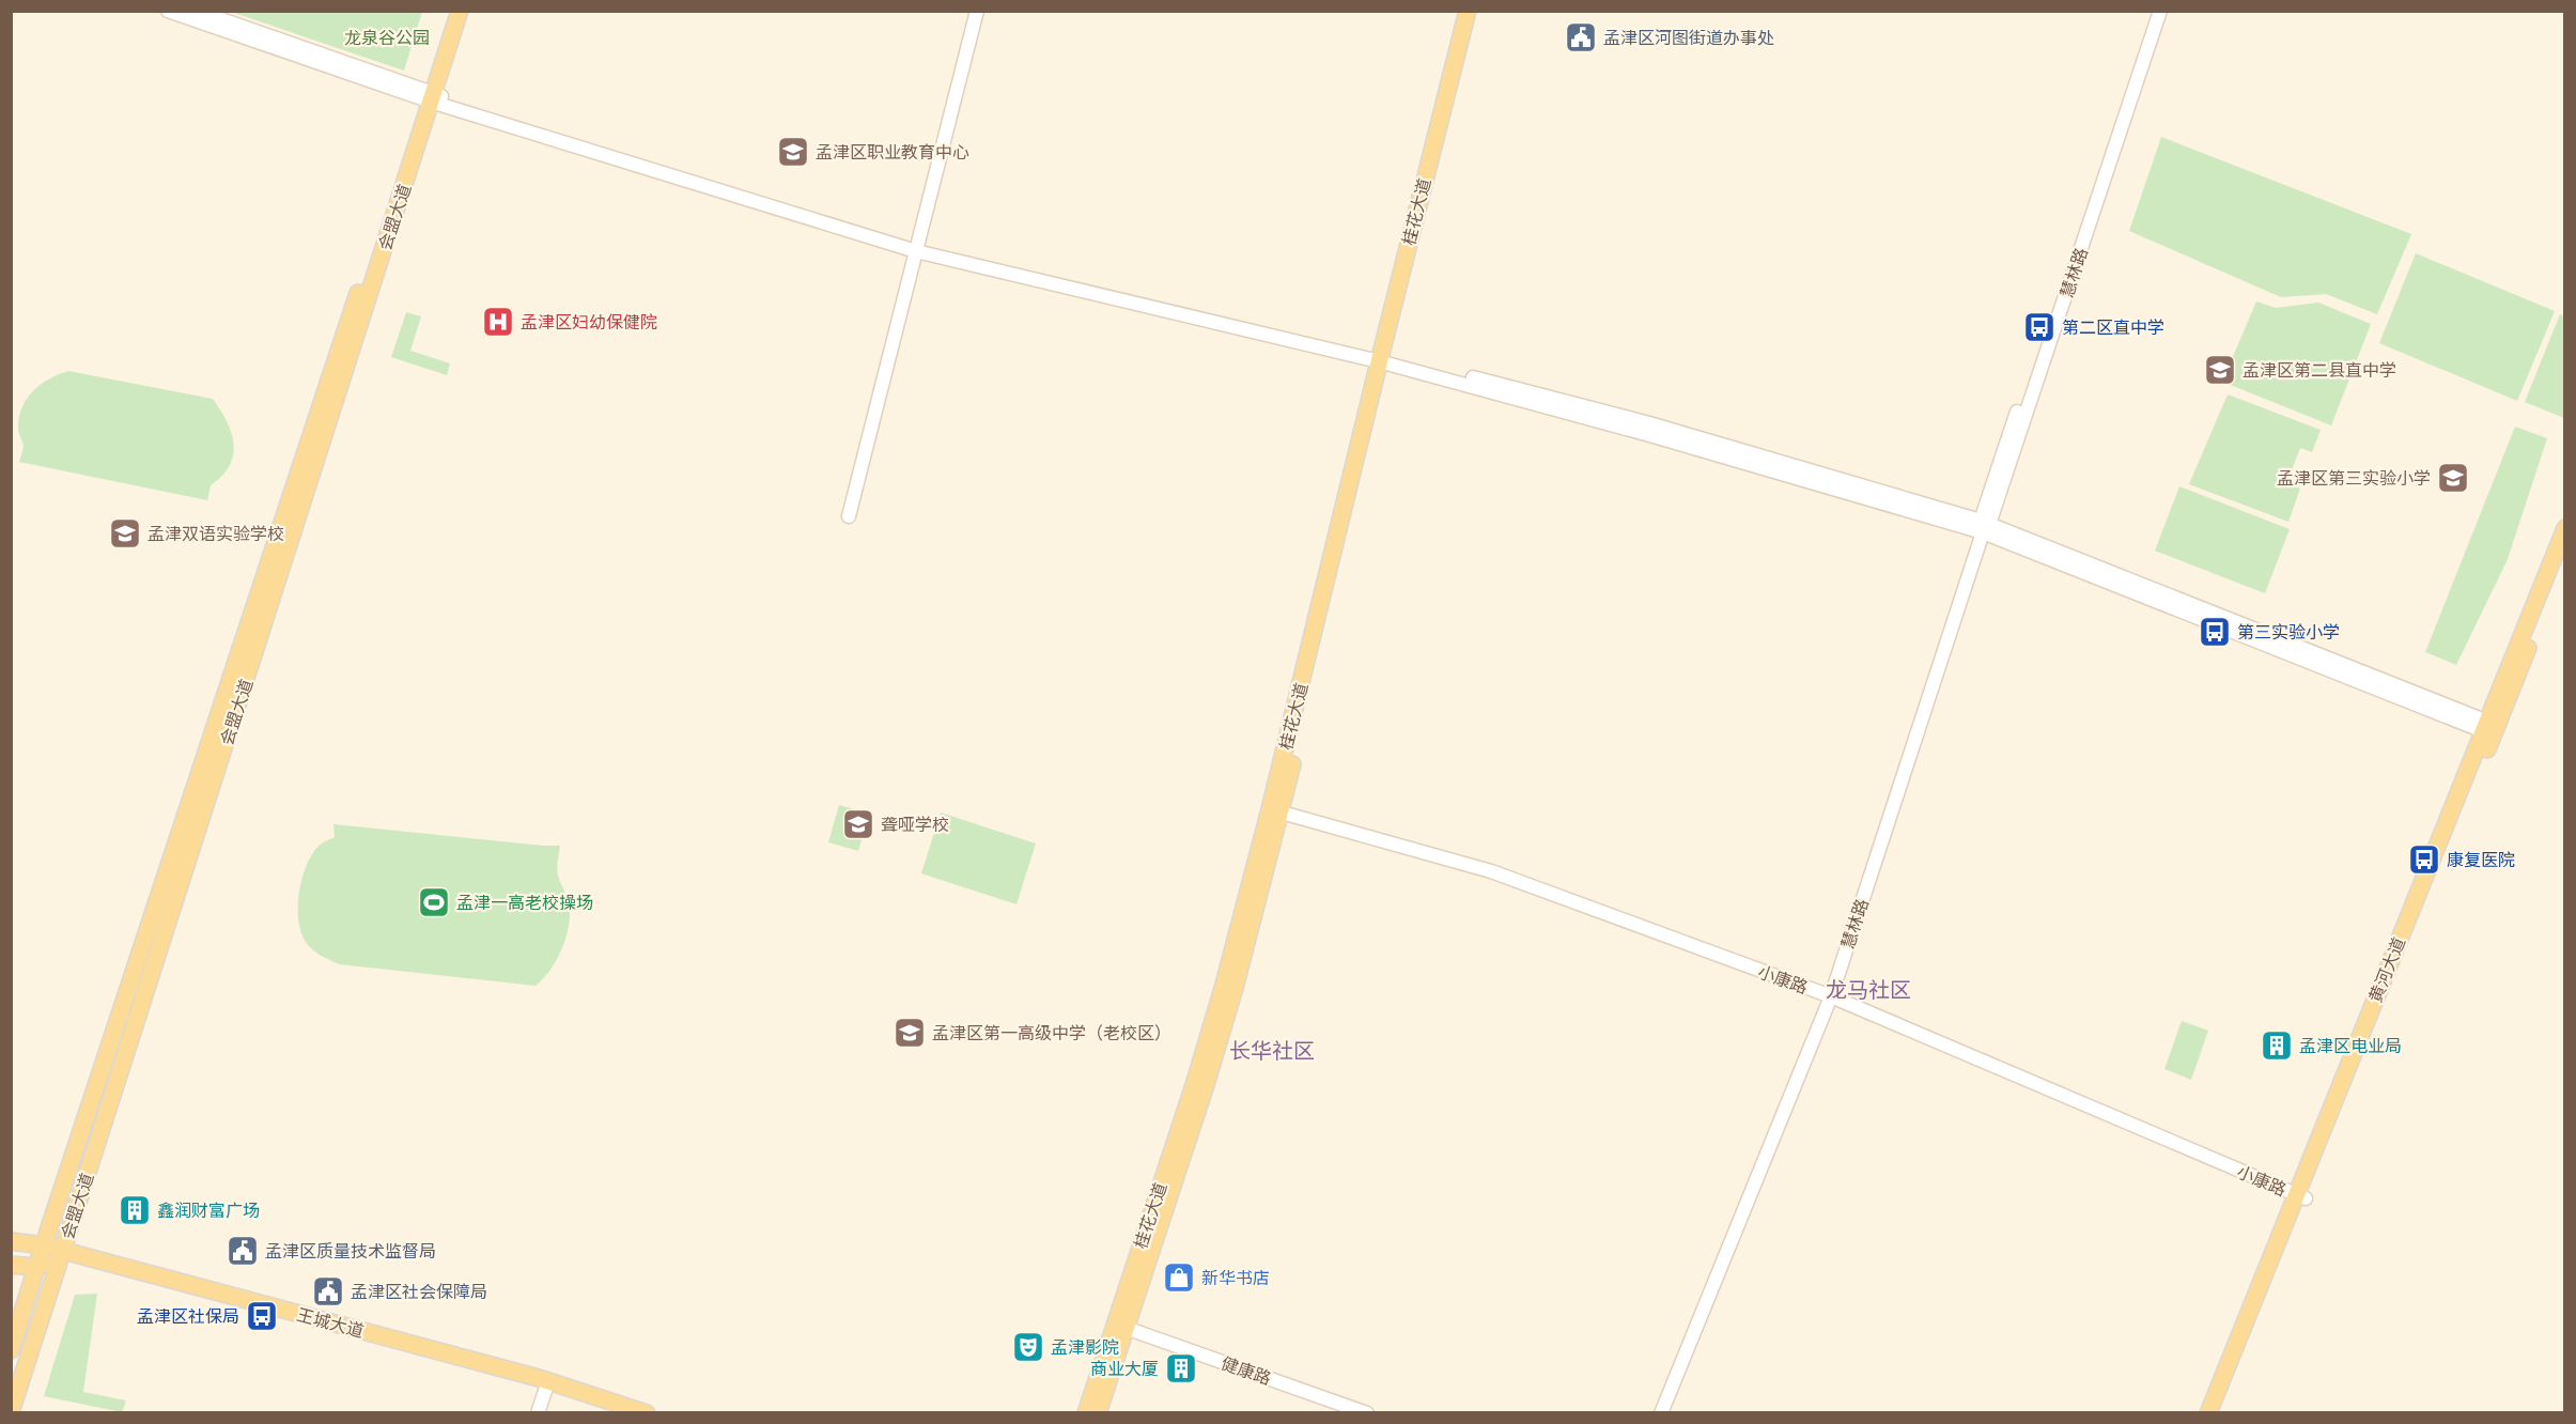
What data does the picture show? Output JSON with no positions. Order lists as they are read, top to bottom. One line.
{"streets":{"main road":["桂花大道","会盟大道","黄河大道","王城大道"],"street":["慧林路","小康路","健康路"]},"crossings":[["桂花大道","小康路"],["桂花大道","健康路"],["会盟大道","王城大道"],["慧林路","小康路"],["黄河大道","小康路"]],"districts":["龙马社区","长华社区"],"parks":["龙泉谷公园"],"places":{"public building":["孟津区河图街道办事处","孟津区质量技术监督局","孟津区社会保障局"],"school or university":["孟津区职业教育中心","孟津区第二县直中学","孟津区第三实验小学","孟津双语实验学校","聋哑学校","孟津区第一高级中学（老校区）"],"hospital":["孟津区妇幼保健院"],"bus stop":["第二区直中学","第三实验小学","康复医院","孟津区社保局"],"sports":["孟津一高老校操场"],"building":["孟津区电业局","鑫润财富广场","商业大厦"],"shop":["新华书店"],"theatre":["孟津影院"]}}
